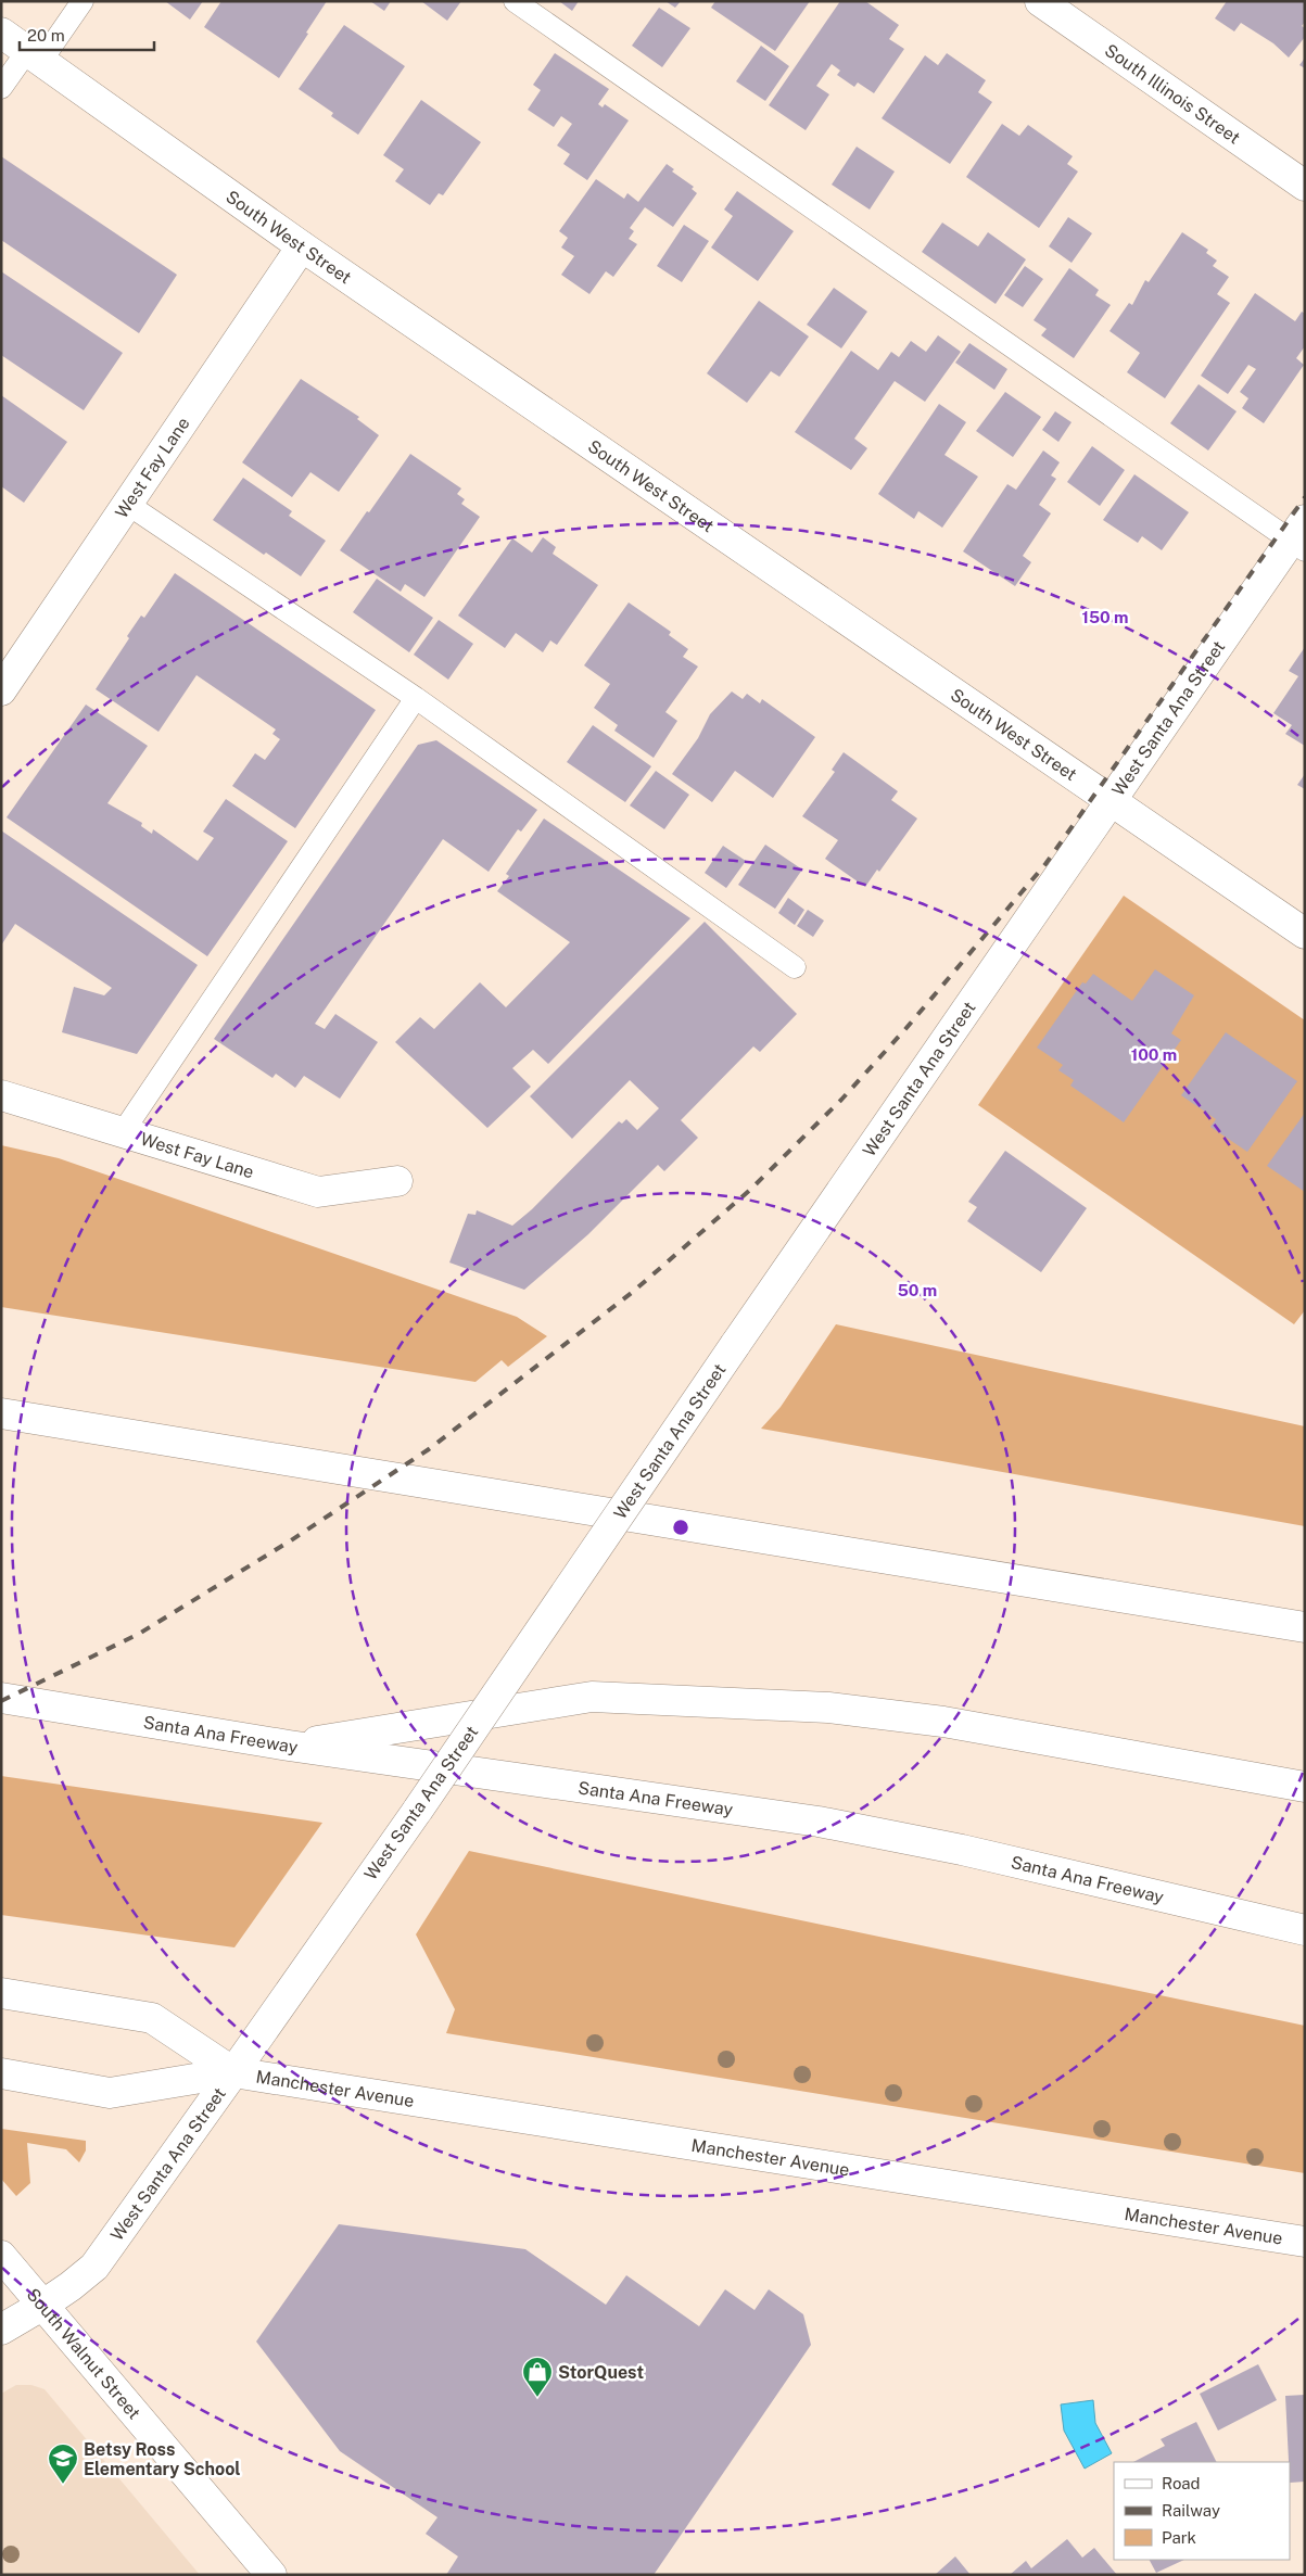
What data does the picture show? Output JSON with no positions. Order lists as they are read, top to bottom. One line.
{"streets":{"main road":["South Illinois Street","South West Street","West Fay Lane","West Santa Ana Street","Santa Ana Freeway","Manchester Avenue","South Walnut Street"]},"crossings":[["South West Street","West Fay Lane"],["South West Street","West Santa Ana Street"],["West Santa Ana Street","Manchester Avenue"],["West Santa Ana Street","South Walnut Street"]],"places":{"shop":["StorQuest"],"school or university":["Betsy Ross Elementary School"]},"legend":["Road","Railway","Park"],"scale_bar":"20 m","rings":["150 m","100 m","50 m"]}
